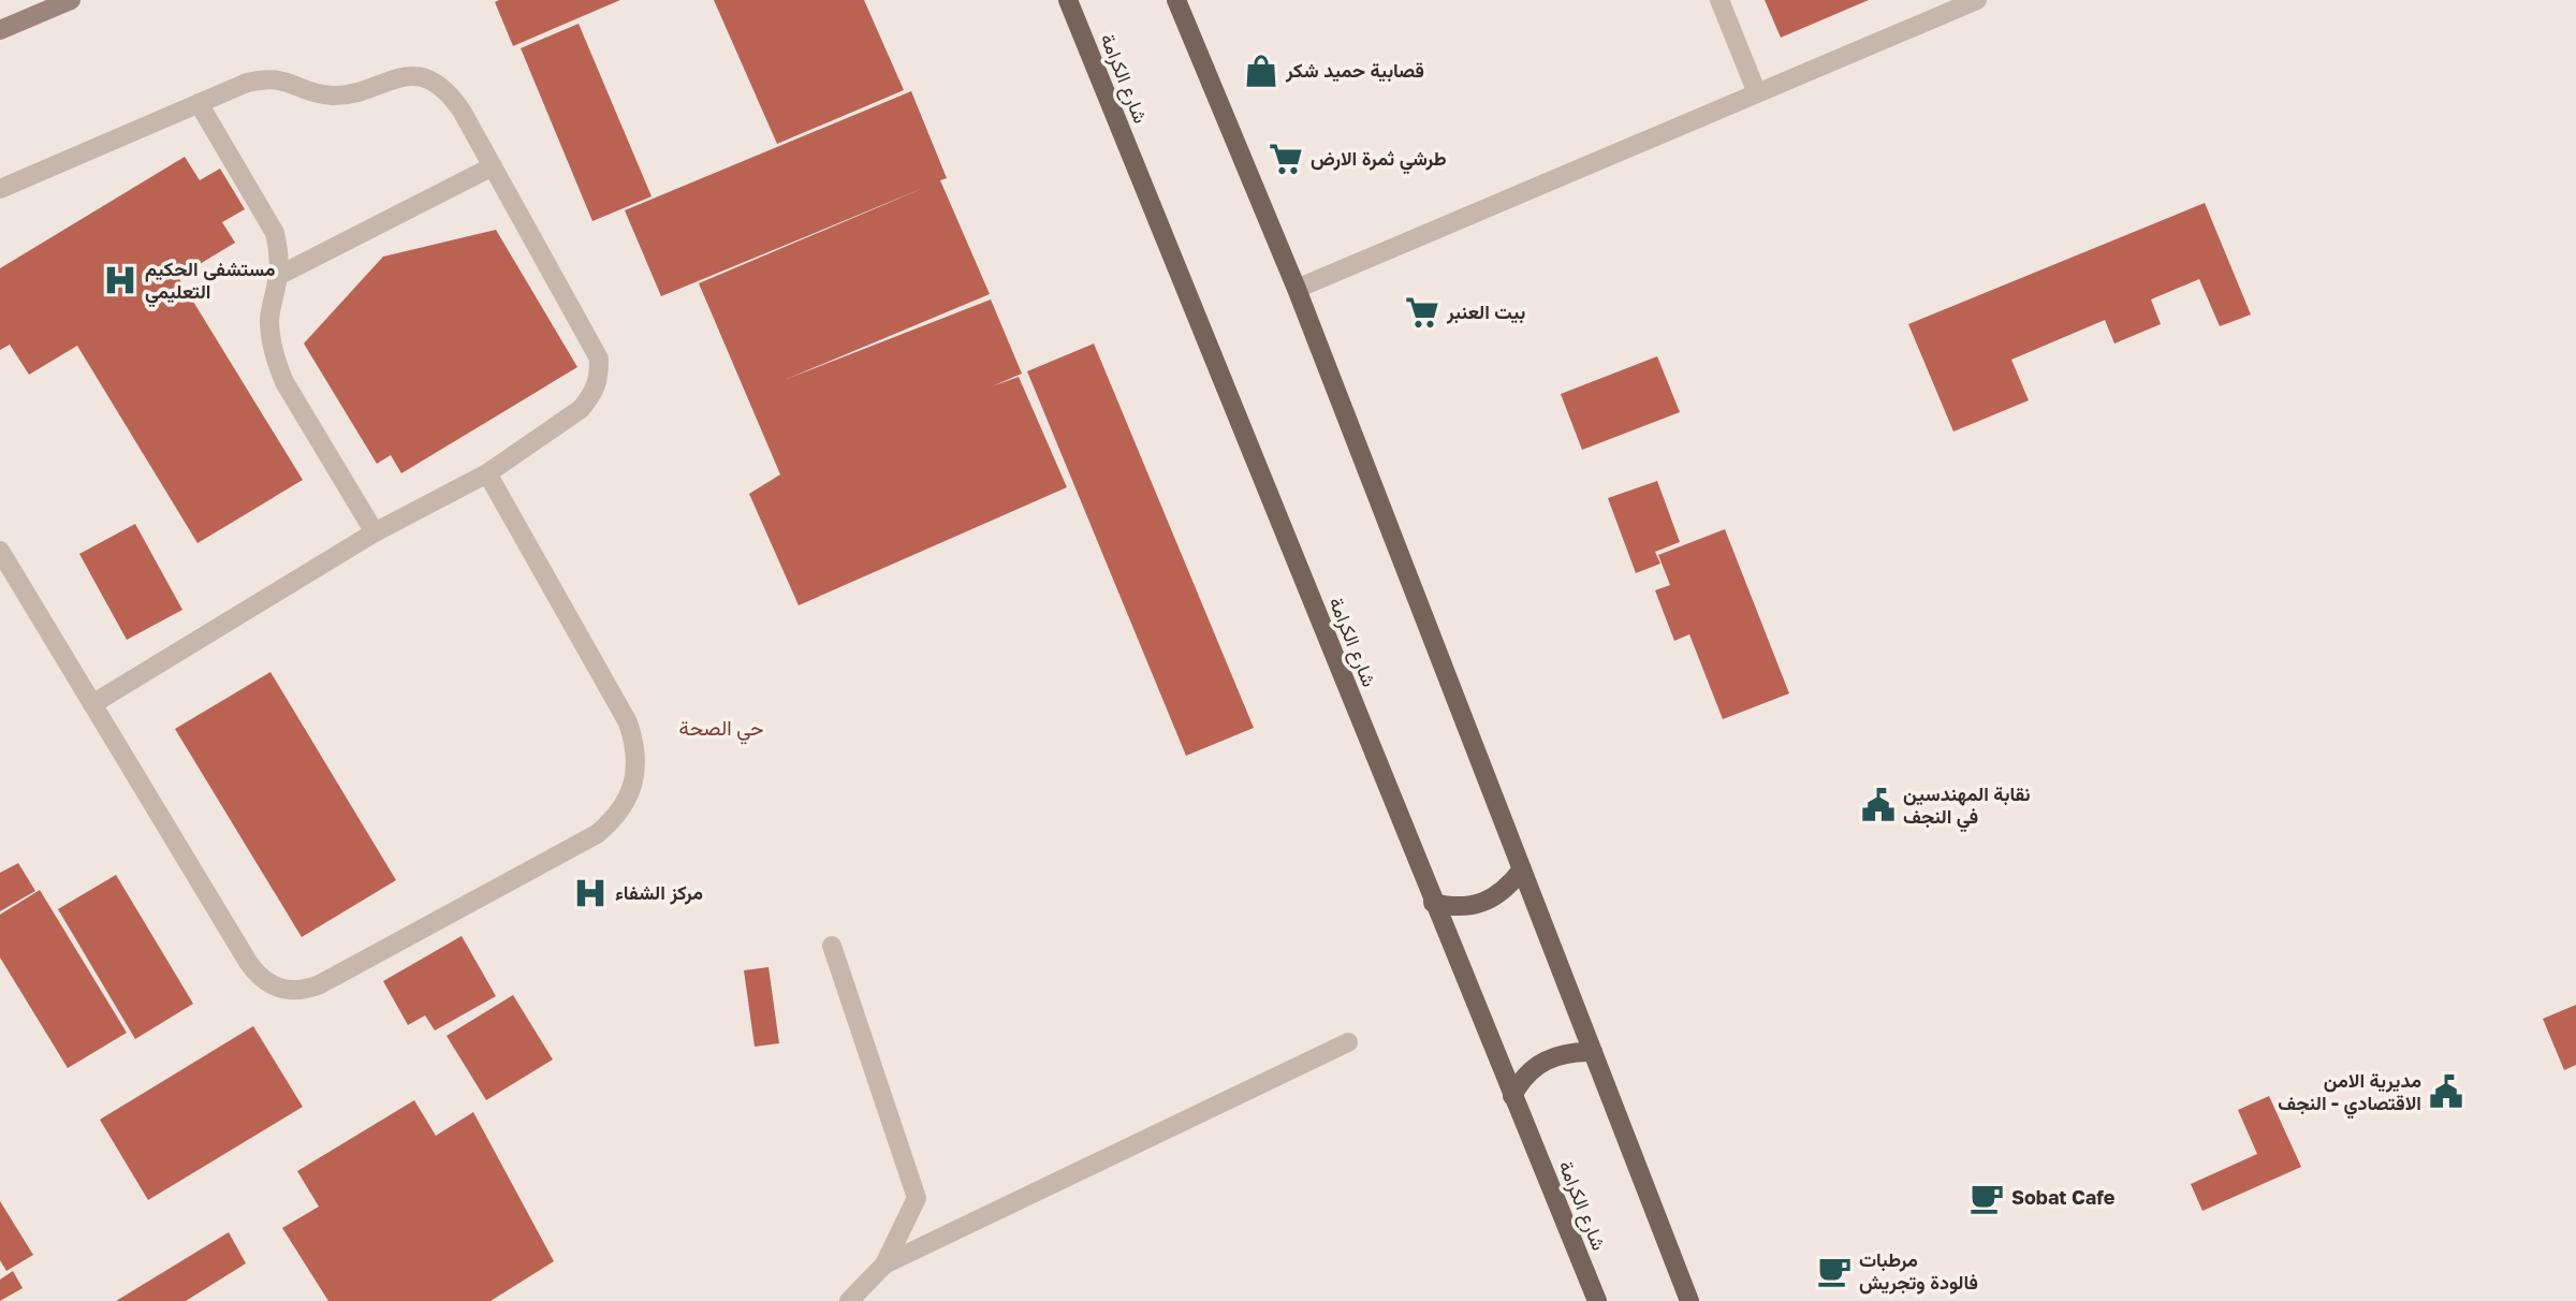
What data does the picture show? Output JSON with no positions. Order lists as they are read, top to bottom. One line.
{"streets":{"main road":["شارع الكرامة"]},"districts":["حي الصحة"],"places":{"shop":["قصابية حميد شكر"],"supermarket":["طرشي ثمرة الارض","بيت العنبر"],"hospital":["مستشفى الحكيم التعليمي","مركز الشفاء"],"public building":["نقابة المهندسين في النجف","مديرية الامن الاقتصادي - النجف"],"cafe":["Sobat Cafe","مرطبات فالودة وتجريش"]}}
